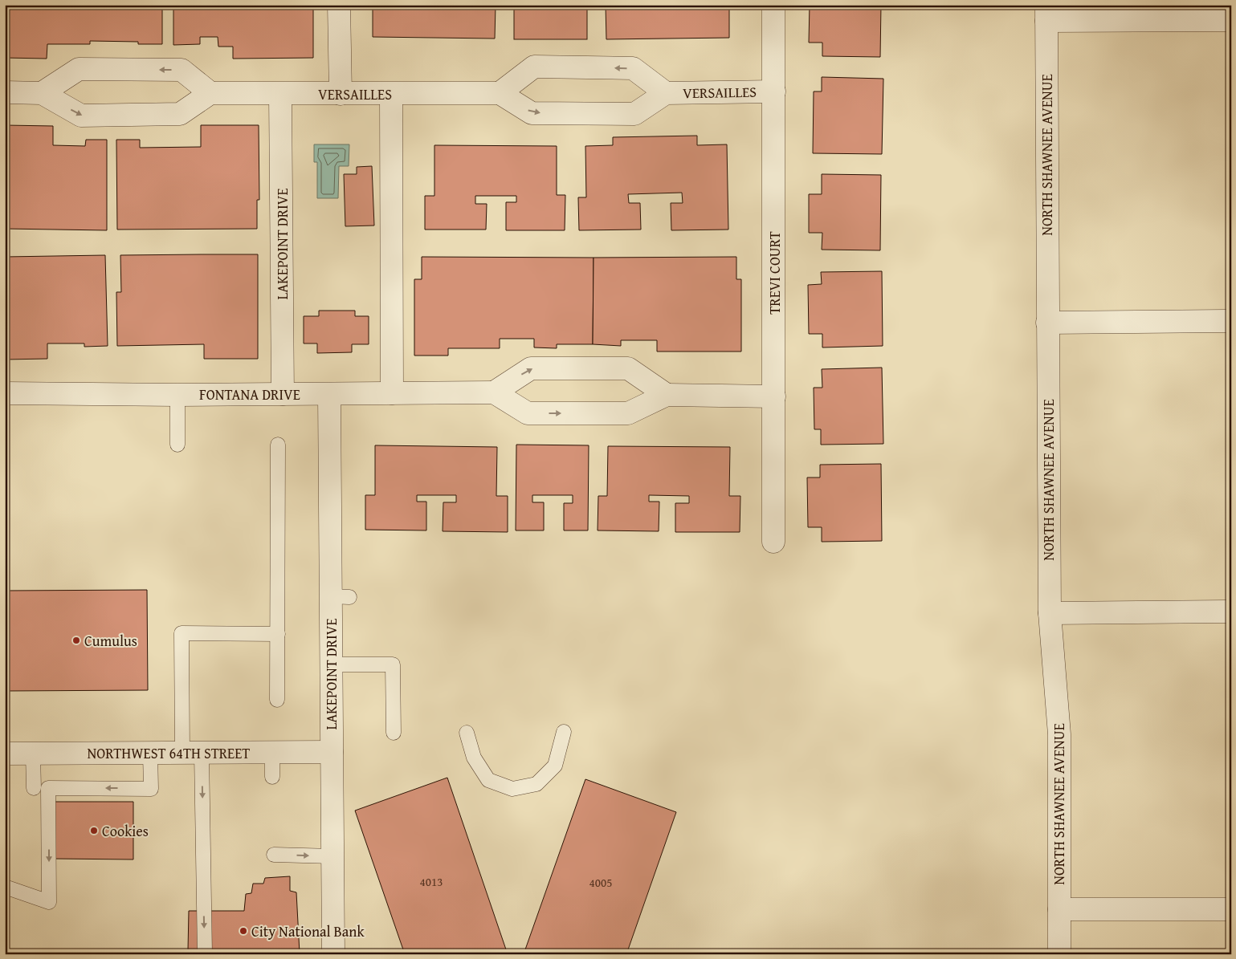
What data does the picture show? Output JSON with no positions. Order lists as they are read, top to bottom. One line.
{"streets":{"street":["VERSAILLES","NORTH SHAWNEE AVENUE","LAKEPOINT DRIVE","TREVI COURT","FONTANA DRIVE","NORTHWEST 64TH STREET"]},"crossings":[["VERSAILLES","LAKEPOINT DRIVE"],["VERSAILLES","TREVI COURT"],["LAKEPOINT DRIVE","FONTANA DRIVE"],["LAKEPOINT DRIVE","NORTHWEST 64TH STREET"]],"places":["Cumulus","Cookies","City National Bank"],"house_numbers":["4013","4005"]}
